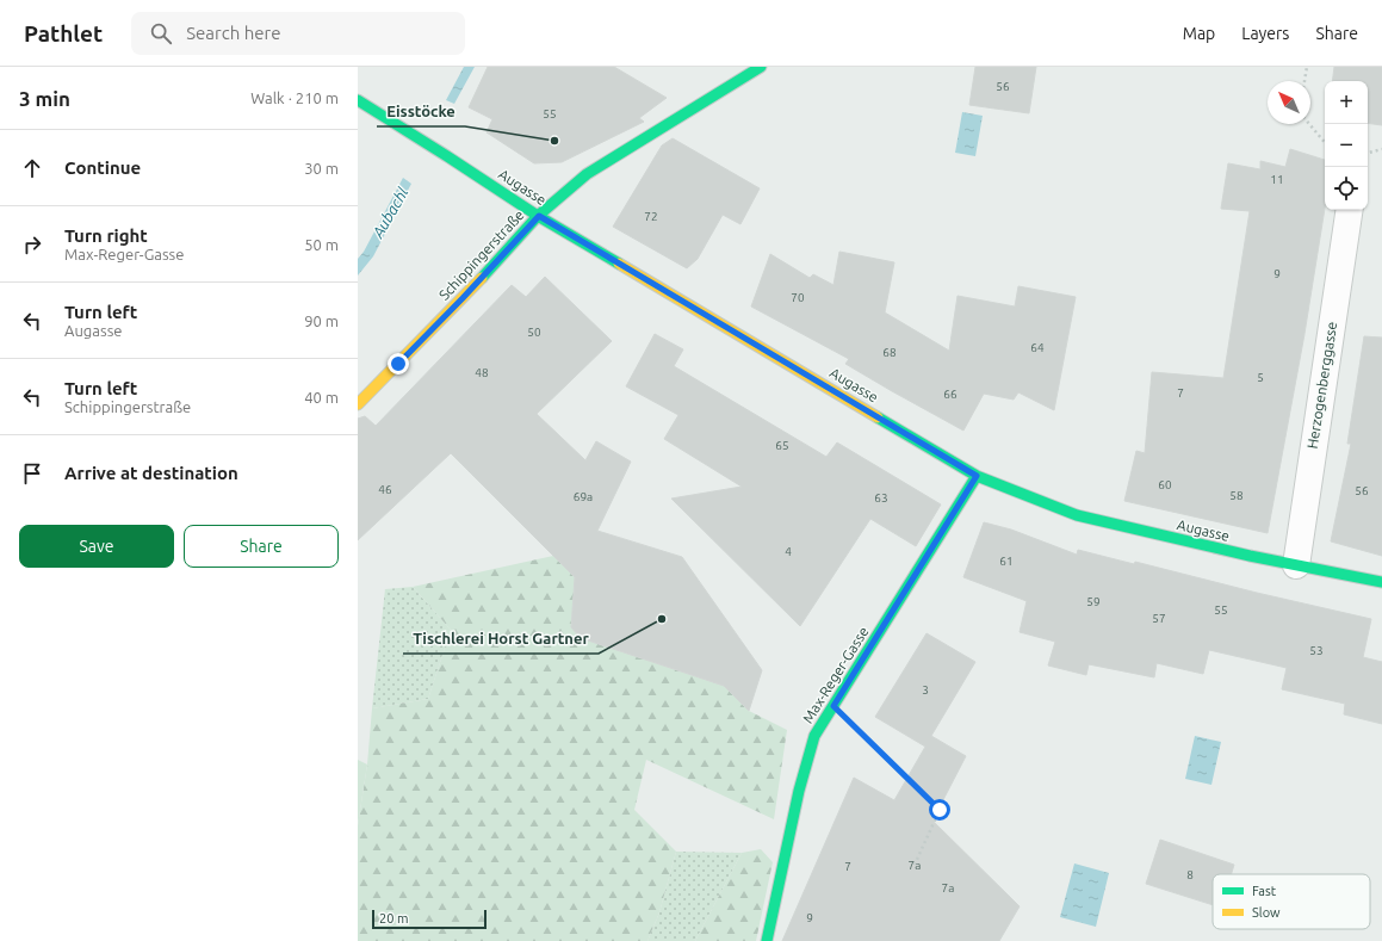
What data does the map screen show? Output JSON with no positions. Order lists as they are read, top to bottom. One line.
{"streets":{"street":["Augasse","Schippingerstraße","Herzogenberggasse","Max-Reger-Gasse"]},"crossings":[["Augasse","Schippingerstraße"],["Augasse","Herzogenberggasse"],["Augasse","Max-Reger-Gasse"]],"water":["Aubachl"],"places":["Eisstöcke","Tischlerei Horst Gartner"],"house_numbers":["56","55","11","72","9","70","50","64","68","48","5","7","66","65","60","46","56","58","69a","63","4","61","59","55","57","53","3","7a","7","8","7a","9"],"legend":["Fast","Slow"],"scale_bar":"20 m","north":"top left","page":{"header":"Pathlet","search":"Search here","nav":["Map","Layers","Share"],"heading":["3 min","Walk · 210 m"],"map_buttons":["+","−"],"list":[["Continue","30 m"],["Turn right","Max-Reger-Gasse","50 m"],["Turn left","Augasse","90 m"],["Turn left","Schippingerstraße","40 m"],"Arrive at destination"],"buttons":["Save","Share"],"scale":"20 m"}}
